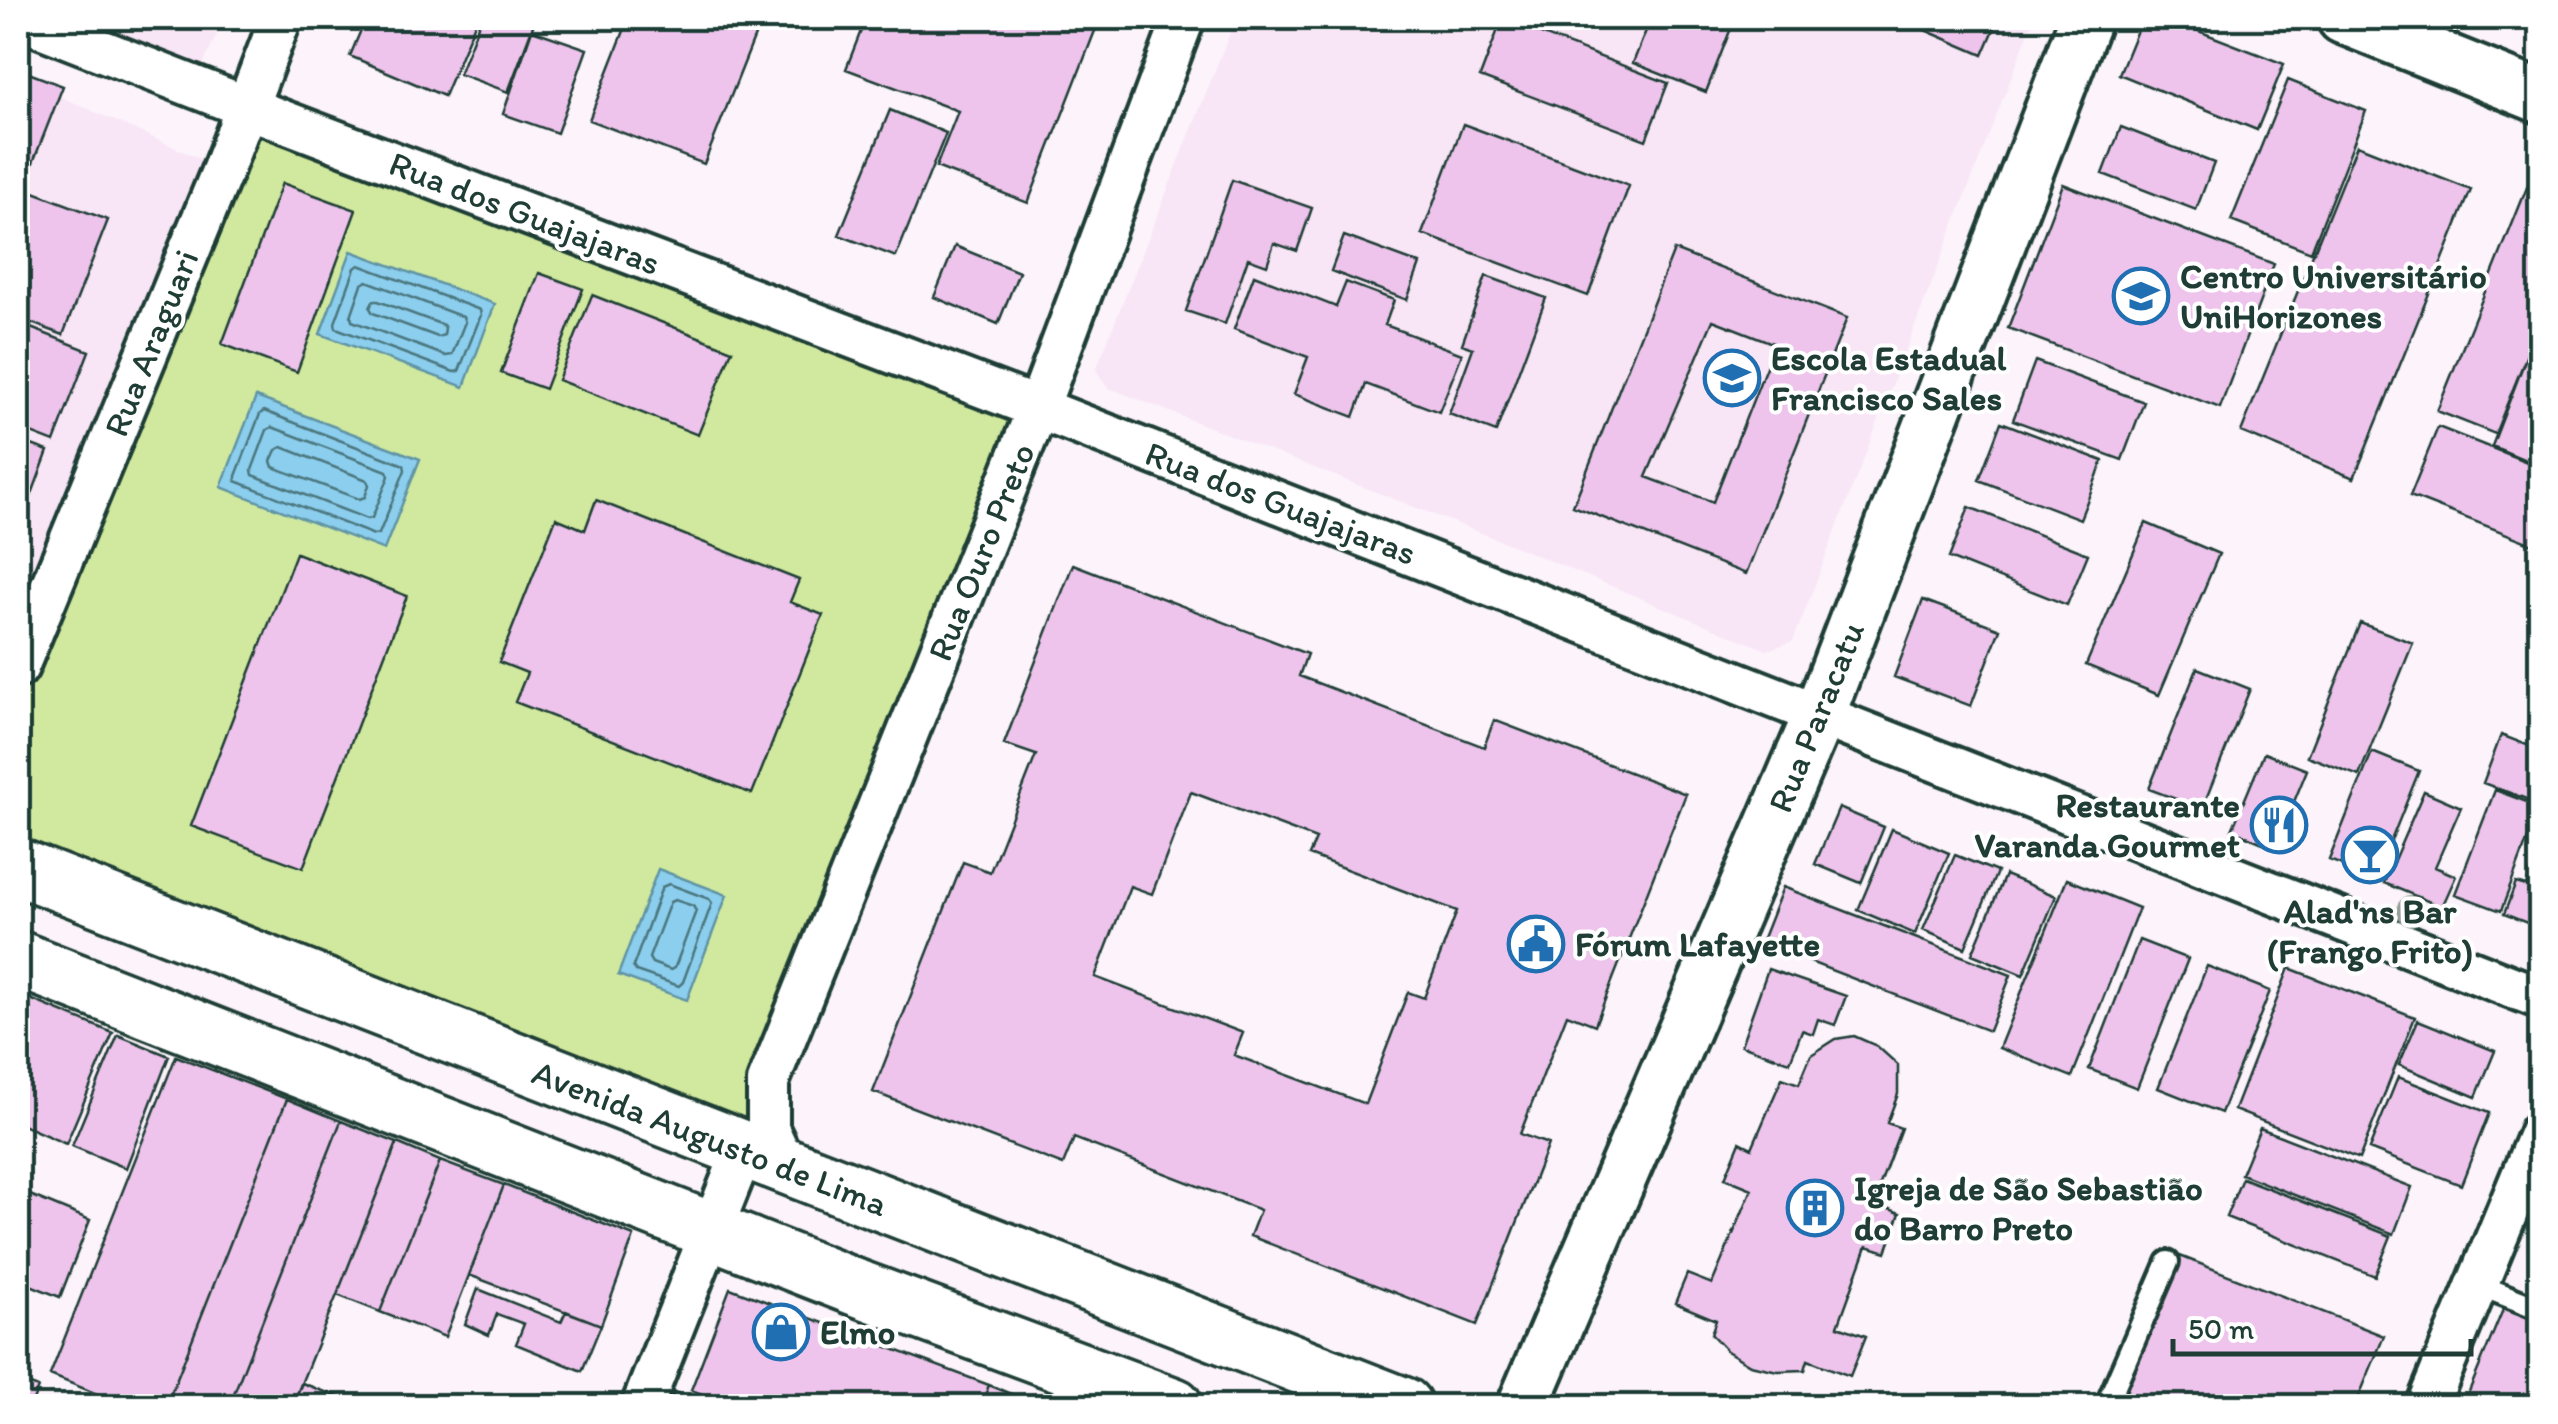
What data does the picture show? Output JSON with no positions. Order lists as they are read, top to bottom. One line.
{"streets":{"main road":["Avenida Augusto de Lima"],"street":["Rua dos Guajajaras","Rua Araguari","Rua Ouro Preto","Rua Paracatu"]},"crossings":[["Rua dos Guajajaras","Rua Araguari"],["Rua dos Guajajaras","Rua Ouro Preto"],["Rua dos Guajajaras","Rua Paracatu"],["Rua Ouro Preto","Avenida Augusto de Lima"]],"places":{"school or university":["Centro Universitário UniHorizones","Escola Estadual Francisco Sales"],"restaurant":["Restaurante Varanda Gourmet"],"bar":["Alad'ns Bar (Frango Frito)"],"public building":["Fórum Lafayette"],"building":["Igreja de São Sebastião do Barro Preto"],"shop":["Elmo"]},"scale_bar":"50 m"}
